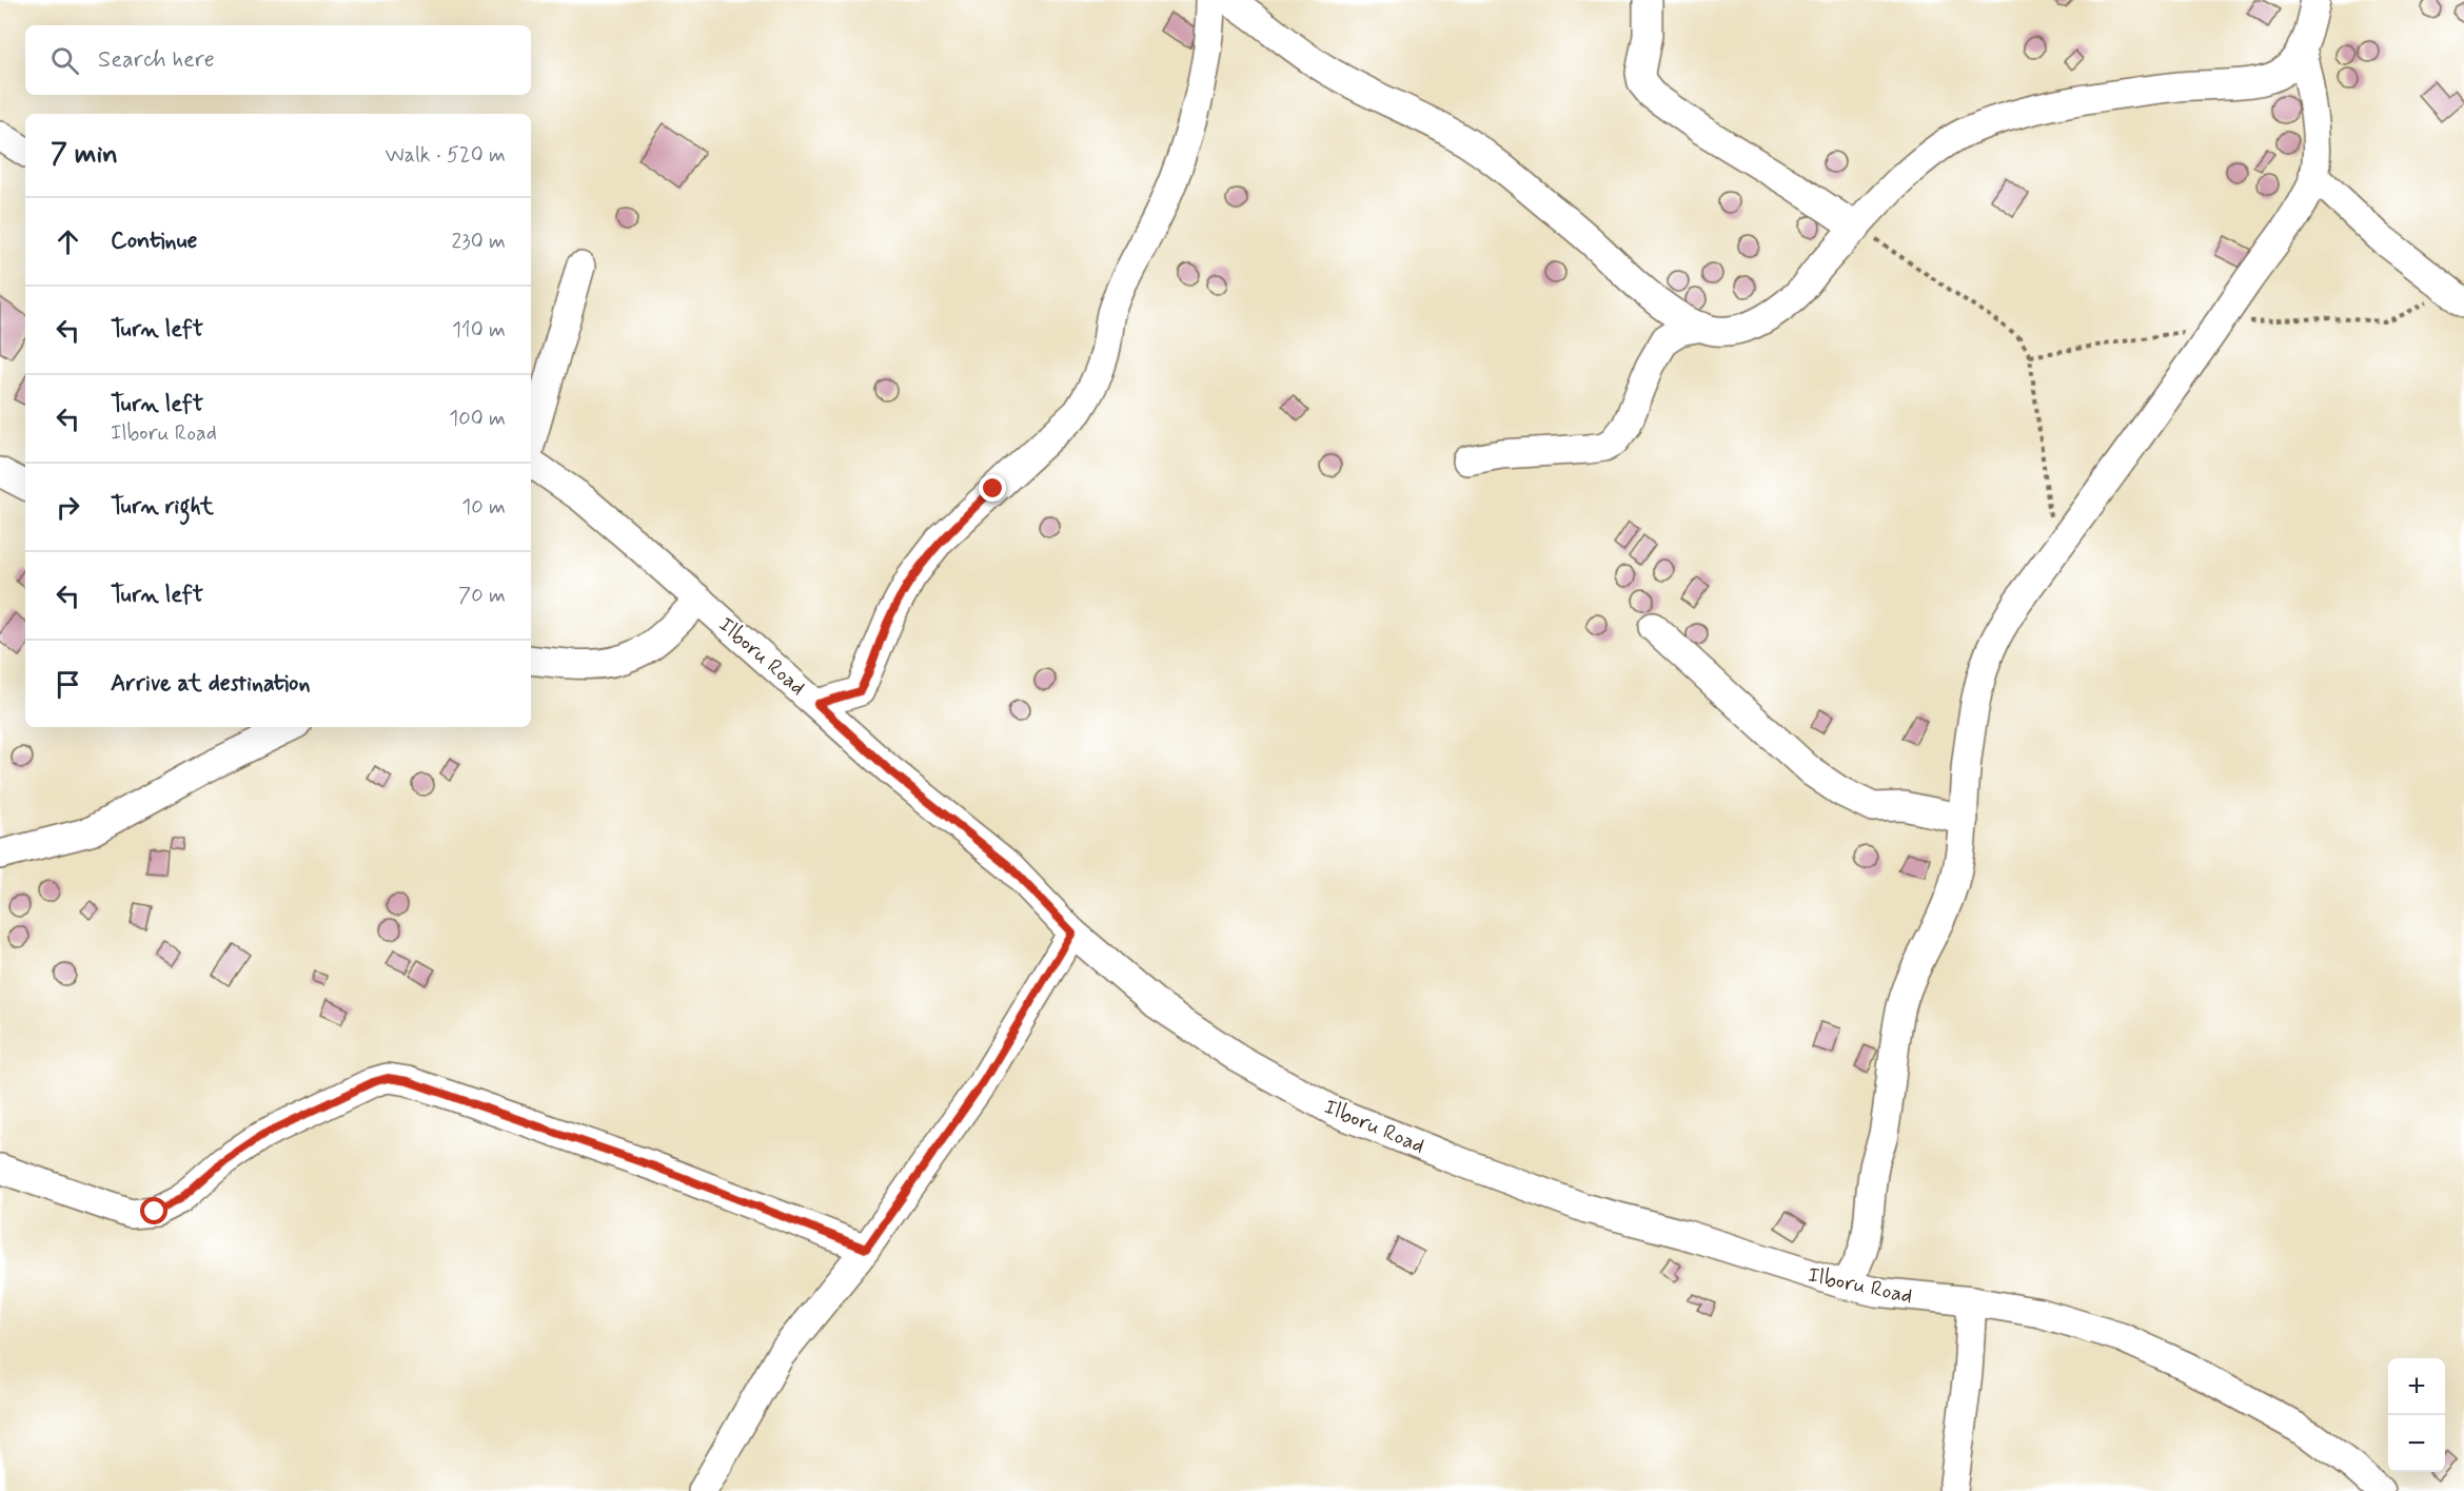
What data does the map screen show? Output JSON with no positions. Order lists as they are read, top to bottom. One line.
{"streets":{"street":["Ilboru Road"]},"page":{"search":"Search here","heading":["7 min","Walk · 520 m"],"list":[["Continue","230 m"],["Turn left","110 m"],["Turn left","Ilboru Road","100 m"],["Turn right","10 m"],["Turn left","70 m"],"Arrive at destination"],"map_buttons":["+","−"]}}
